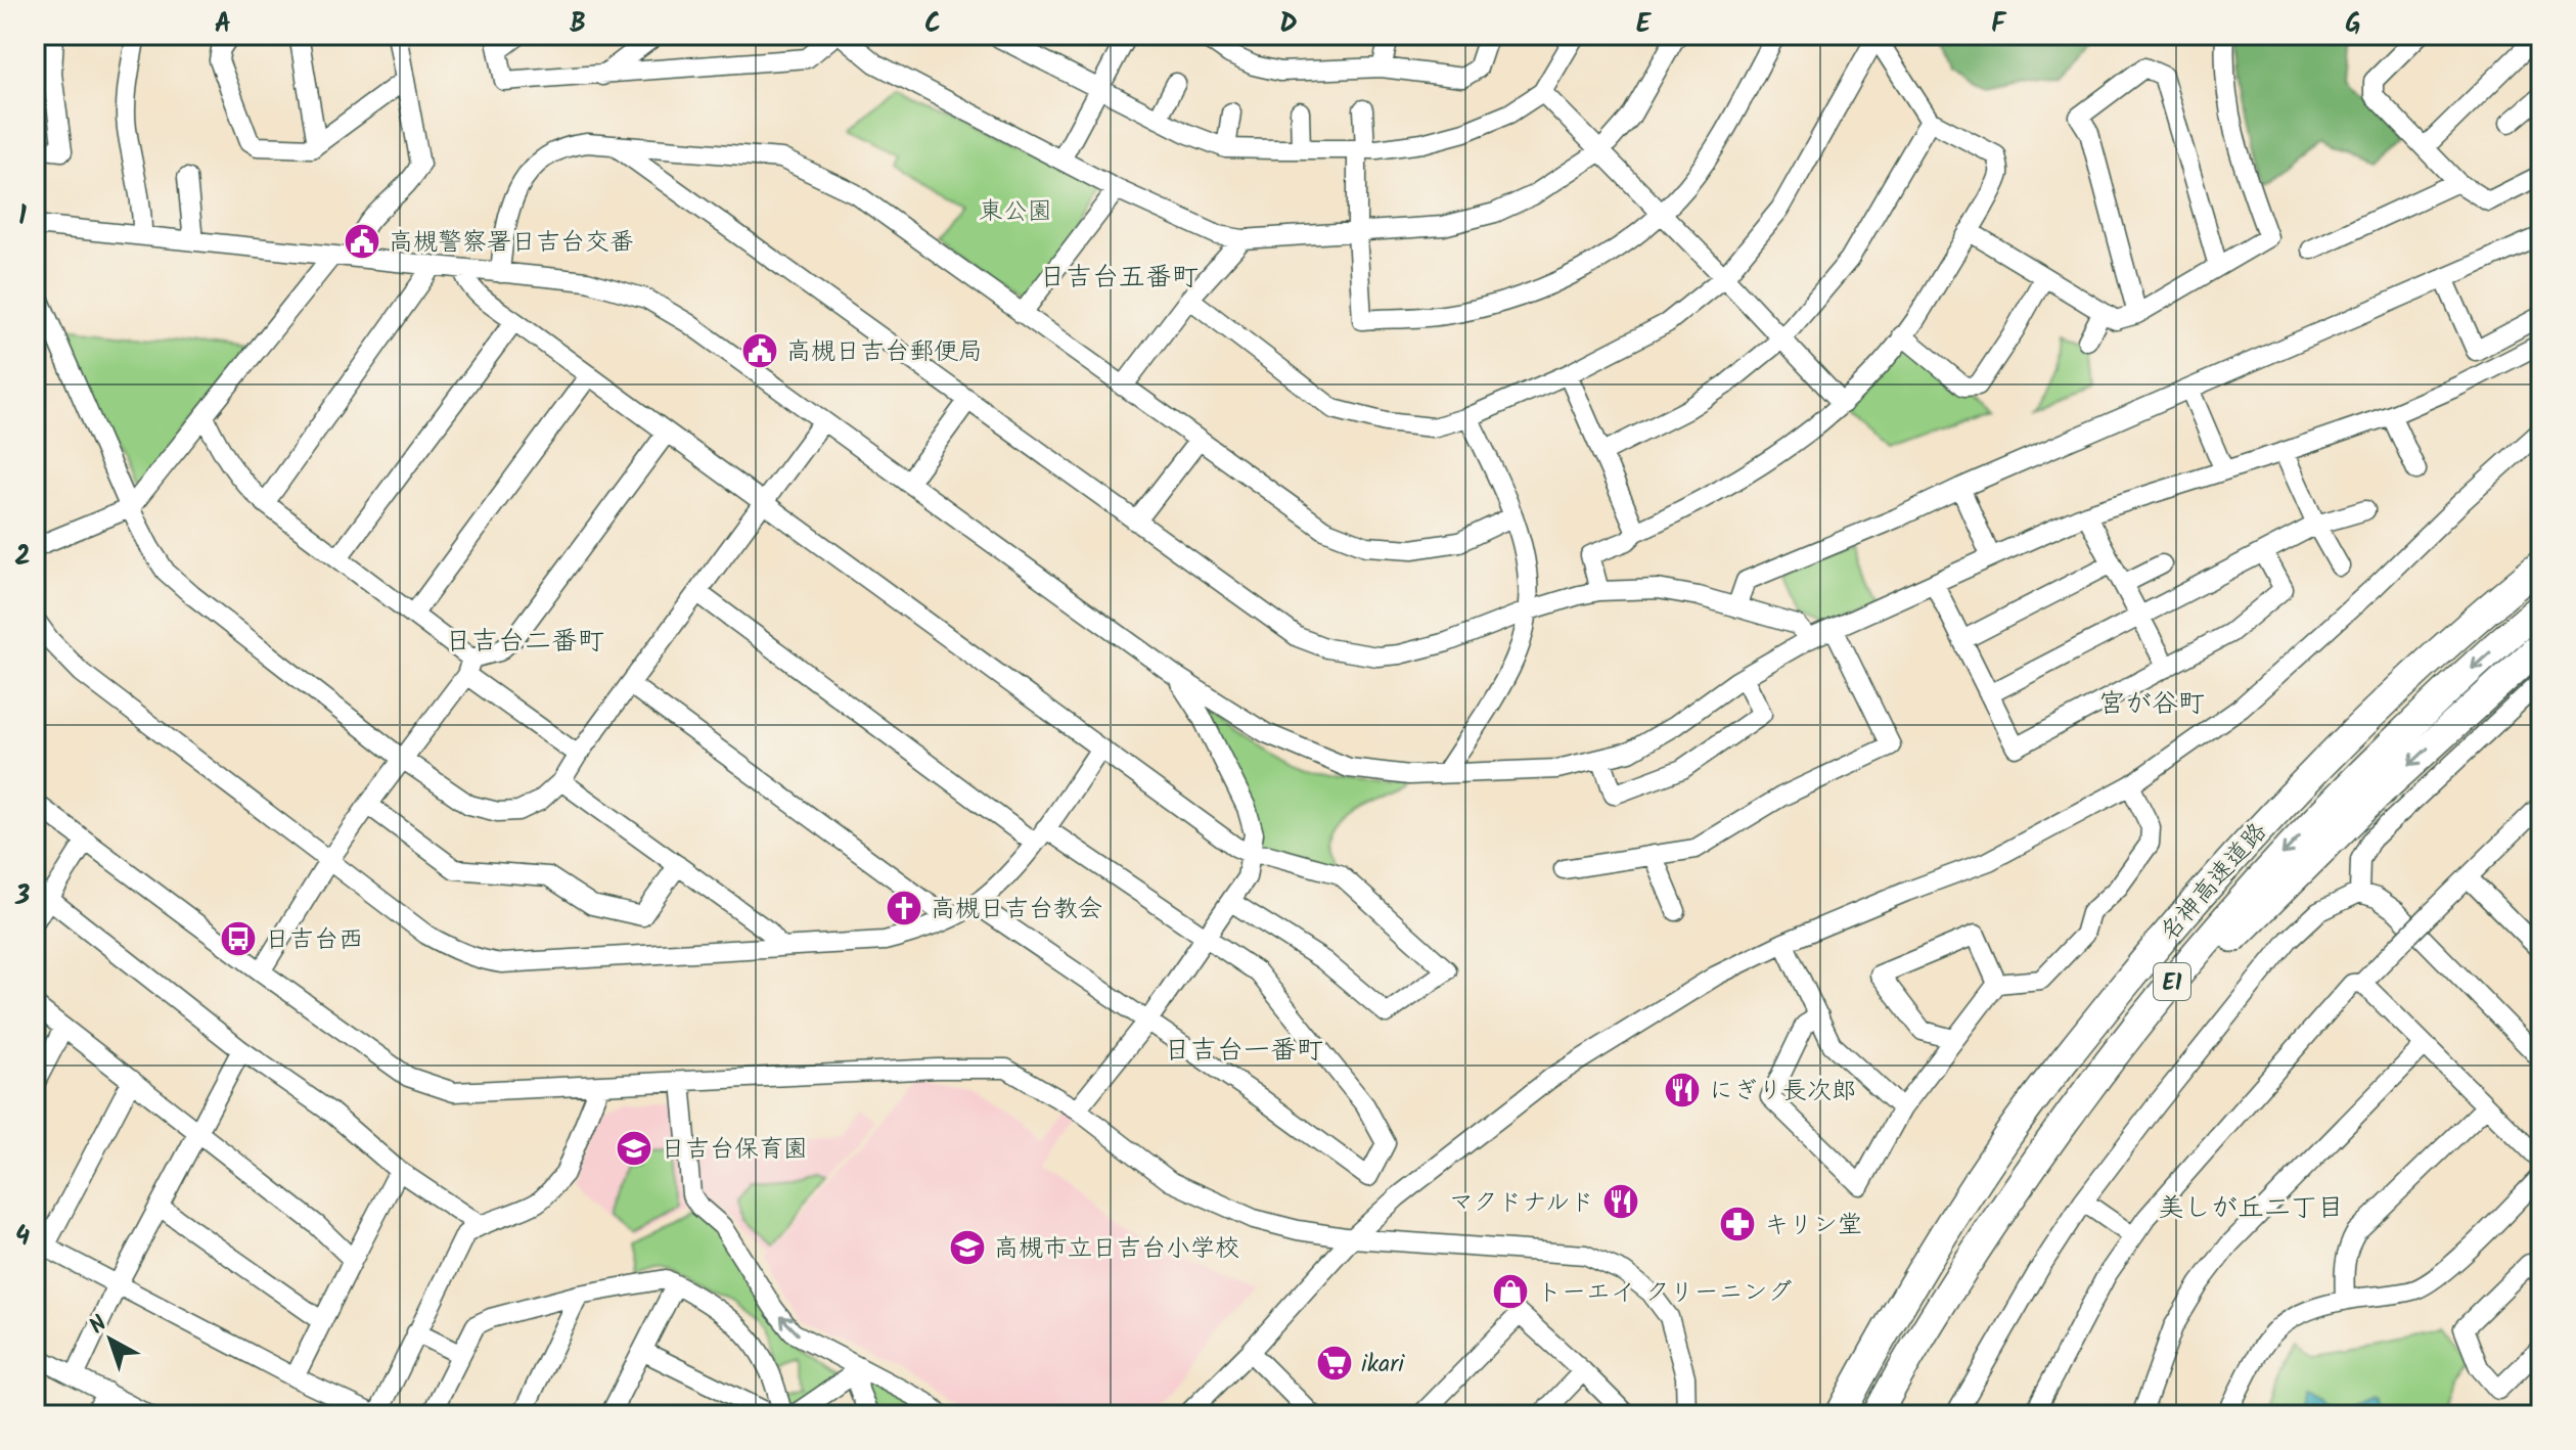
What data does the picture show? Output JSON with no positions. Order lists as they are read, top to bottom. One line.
{"streets":{"highway":["名神高速道路","E1"]},"districts":["日吉台五番町","日吉台二番町","宮が谷町","日吉台一番町","美しが丘二丁目"],"parks":["東公園"],"places":{"public building":["高槻警察署日吉台交番","高槻日吉台郵便局"],"church":["高槻日吉台教会"],"bus stop":["日吉台西"],"restaurant":["にぎり長次郎","マクドナルド"],"school or university":["日吉台保育園","高槻市立日吉台小学校"],"pharmacy":["キリン堂"],"shop":["トーエイ クリーニング"],"supermarket":["ikari"]},"north":"top left","grid":{"columns":["A","B","C","D","E","F","G"],"rows":["1","2","3","4"]}}
